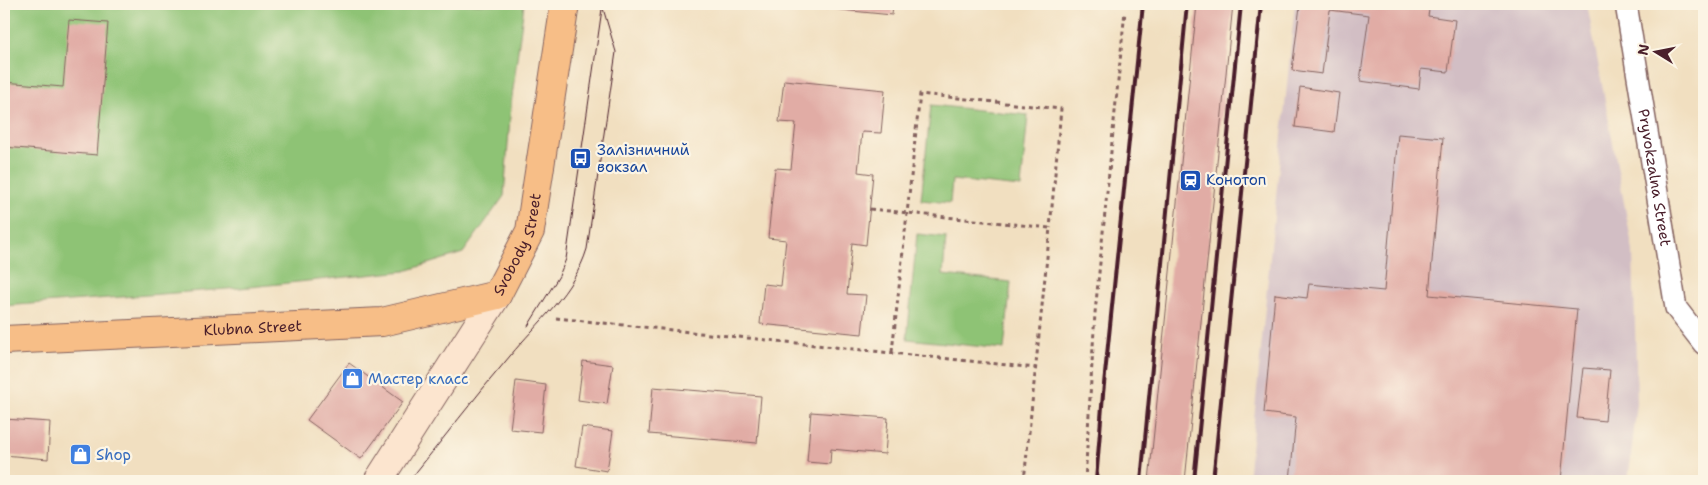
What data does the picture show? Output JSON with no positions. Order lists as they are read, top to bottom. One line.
{"streets":{"main road":["Svobody Street","Klubna Street"],"street":["Pryvokzalna Street"]},"crossings":[["Svobody Street","Klubna Street"]],"places":{"bus stop":["Залізничний вокзал"],"station":["Конотоп"],"shop":["Мастер класс","Shop"]},"north":"left"}
